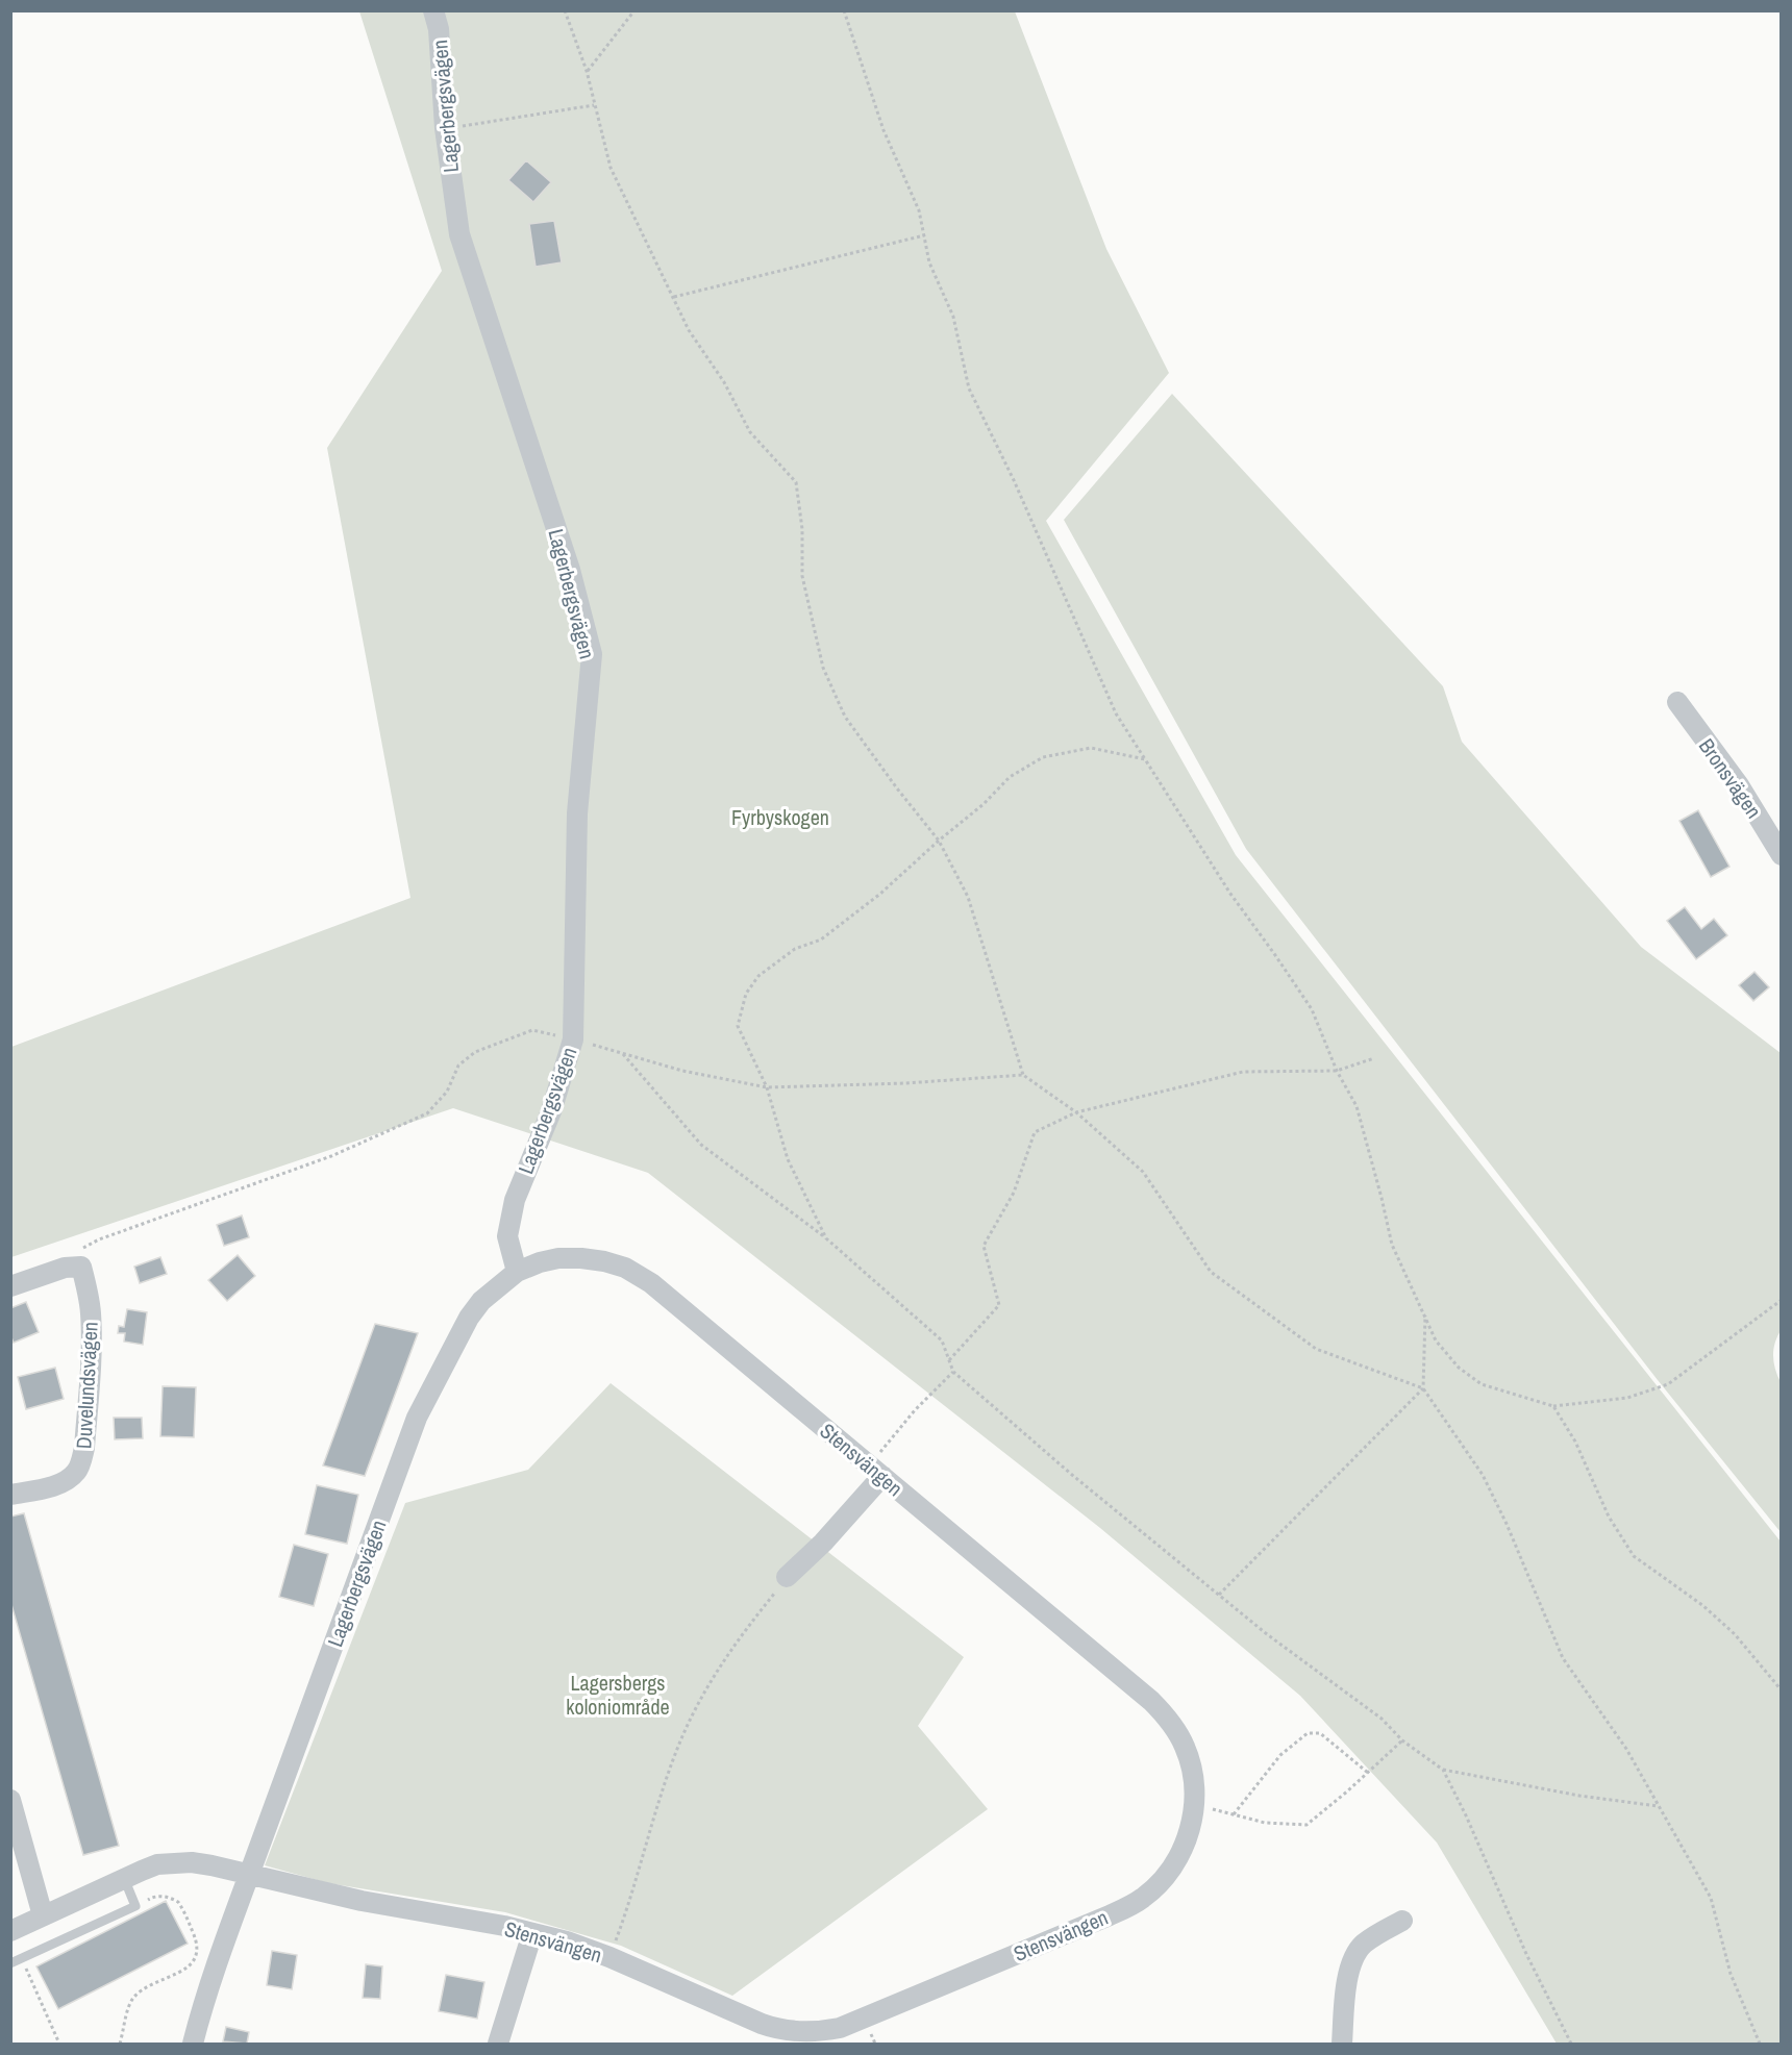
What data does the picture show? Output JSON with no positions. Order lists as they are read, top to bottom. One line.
{"streets":{"street":["Lagerbergsvägen","Bronsvägen","Duvelundsvägen","Stensvängen"]},"crossings":[["Lagerbergsvägen","Stensvängen"]],"parks":["Fyrbyskogen","Lagersbergs koloniområde"]}
